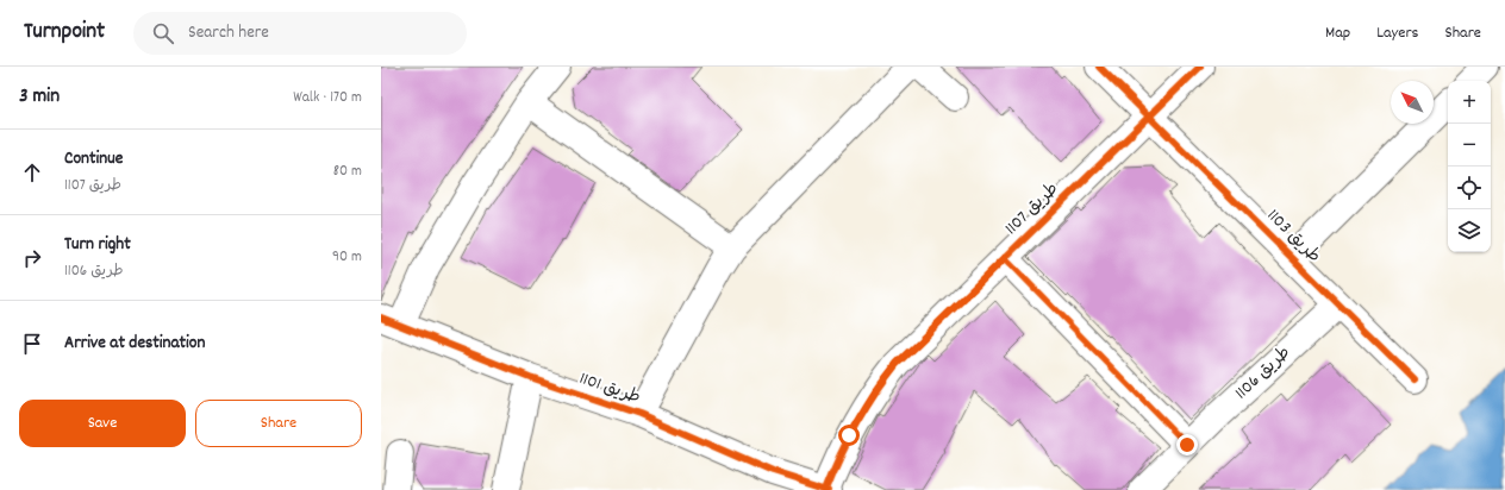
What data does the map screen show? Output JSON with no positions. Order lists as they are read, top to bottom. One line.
{"streets":{"street":["طريق 1107","طريق 1103","طريق 1106","طريق 1101"]},"crossings":[["طريق 1107","طريق 1103"],["طريق 1107","طريق 1101"],["طريق 1103","طريق 1106"]],"north":"top left","page":{"header":"Turnpoint","search":"Search here","nav":["Map","Layers","Share"],"heading":["3 min","Walk · 170 m"],"map_buttons":["+","−"],"list":[["Continue","طريق 1107","80 m"],["Turn right","طريق 1106","90 m"],"Arrive at destination"],"buttons":["Save","Share"]}}
